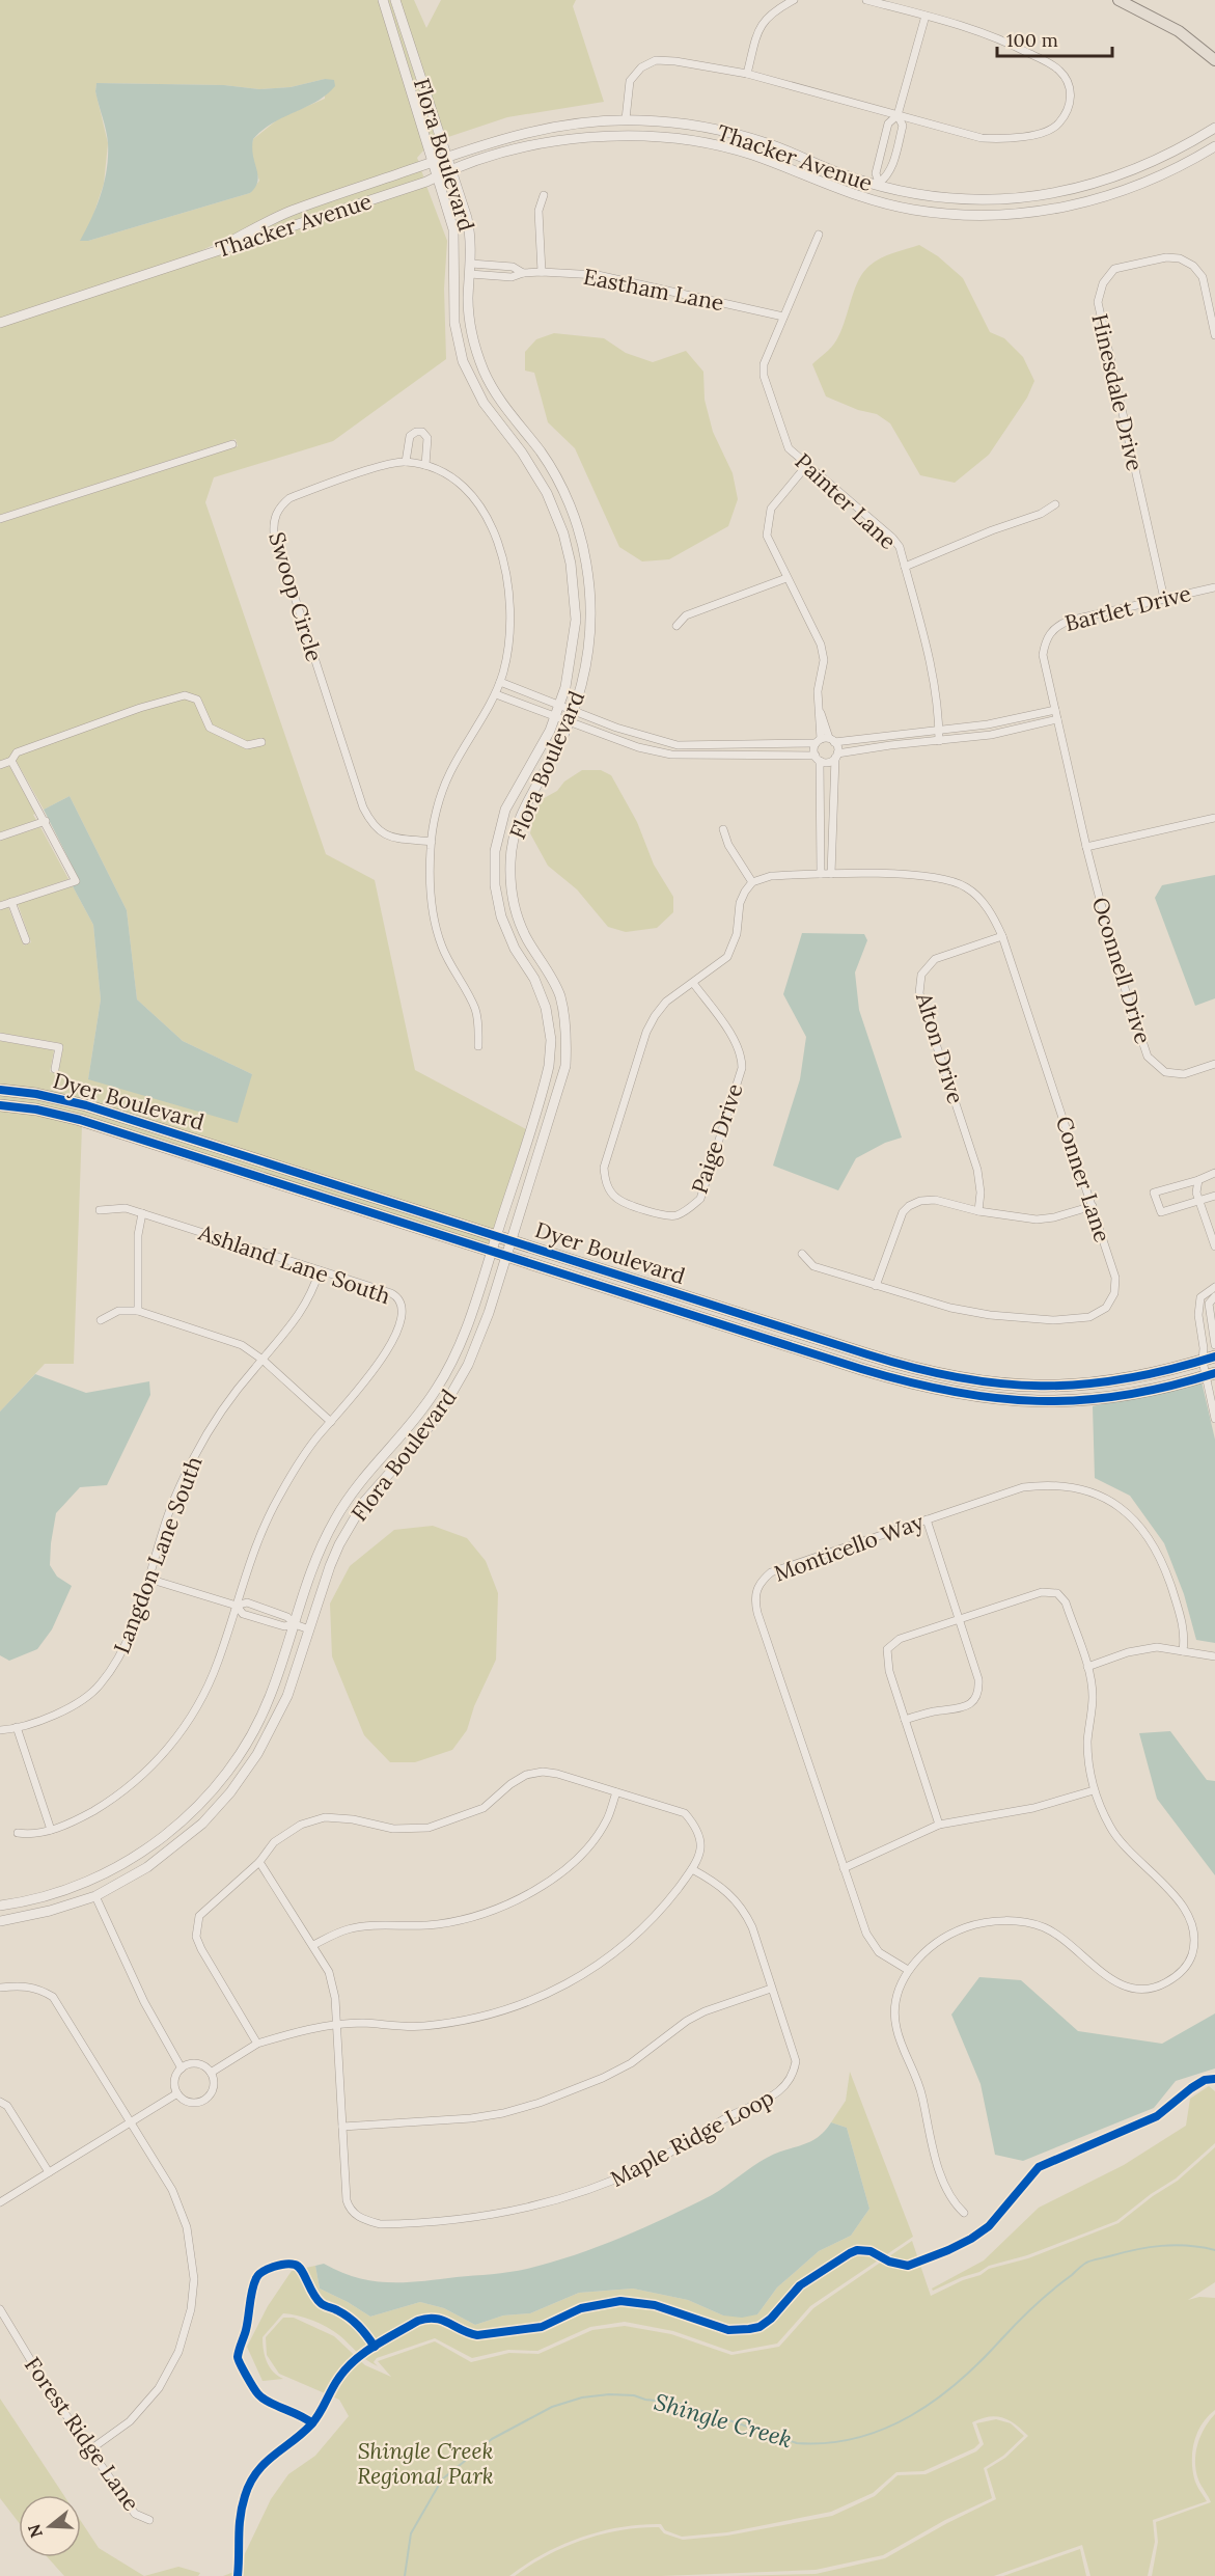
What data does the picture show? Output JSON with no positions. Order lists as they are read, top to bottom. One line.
{"streets":{"main road":["Dyer Boulevard"],"street":["Flora Boulevard","Thacker Avenue","Eastham Lane","Hinesdale Drive","Painter Lane","Swoop Circle","Bartlet Drive","Oconnell Drive","Alton Drive","Paige Drive","Conner Lane","Ashland Lane South","Monticello Way","Langdon Lane South","Maple Ridge Loop","Forest Ridge Lane"]},"crossings":[["Flora Boulevard","Thacker Avenue"],["Flora Boulevard","Eastham Lane"],["Flora Boulevard","Dyer Boulevard"],["Eastham Lane","Painter Lane"],["Hinesdale Drive","Bartlet Drive"],["Bartlet Drive","Oconnell Drive"],["Alton Drive","Conner Lane"],["Ashland Lane South","Langdon Lane South"]],"water":["Shingle Creek"],"parks":["Shingle Creek Regional Park"],"scale_bar":"100 m","north":"left"}
